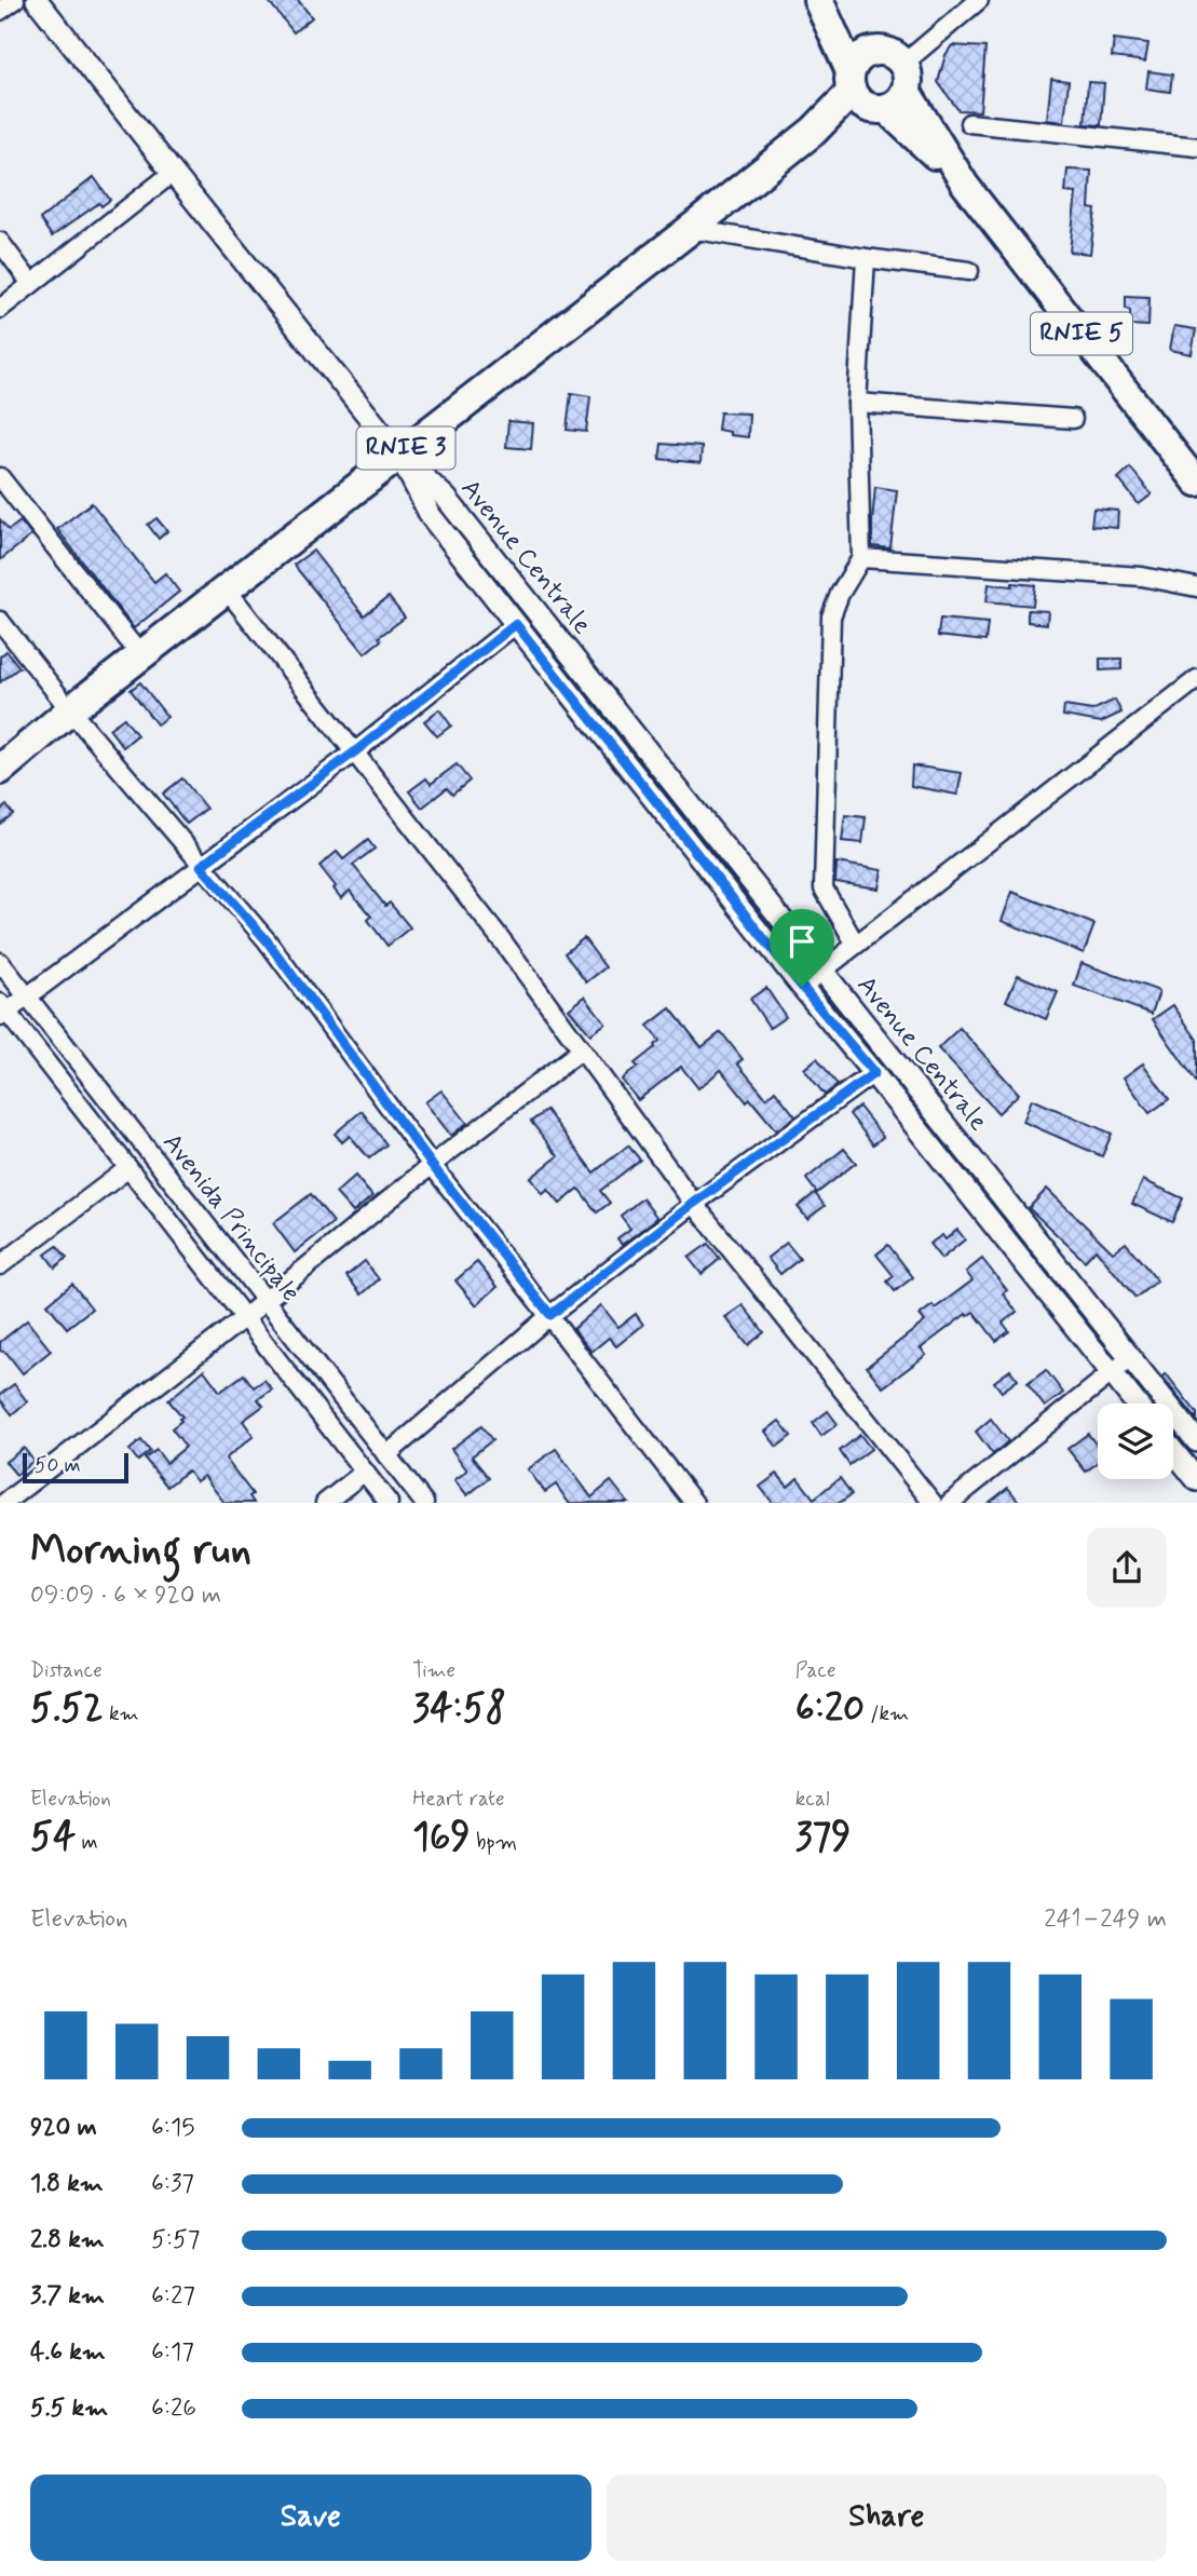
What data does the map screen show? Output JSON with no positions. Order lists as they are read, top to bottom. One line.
{"streets":{"highway":["RNIE 3"],"main road":["RNIE 5"],"street":["Avenue Centrale","Avenida Principale"]},"crossings":[["RNIE 5","RNIE 3"],["RNIE 3","Avenue Centrale"]],"scale_bar":"50 m","page":{"scale":"50 m","heading":["Morning run","09:09 · 6 × 920 m"],"stats":[["Distance","5.52 km"],["Time","34:58"],["Pace","6:20 /km"],["Elevation","54 m"],["Heart rate","169 bpm"],["kcal","379"]],"chart":["Elevation","241–249 m"],"list":[{"name":"920 m","note":"6:15"},{"name":"1.8 km","note":"6:37"},{"name":"2.8 km","note":"5:57"},{"name":"3.7 km","note":"6:27"},{"name":"4.6 km","note":"6:17"},{"name":"5.5 km","note":"6:26"}],"buttons":["Save","Share"]}}
